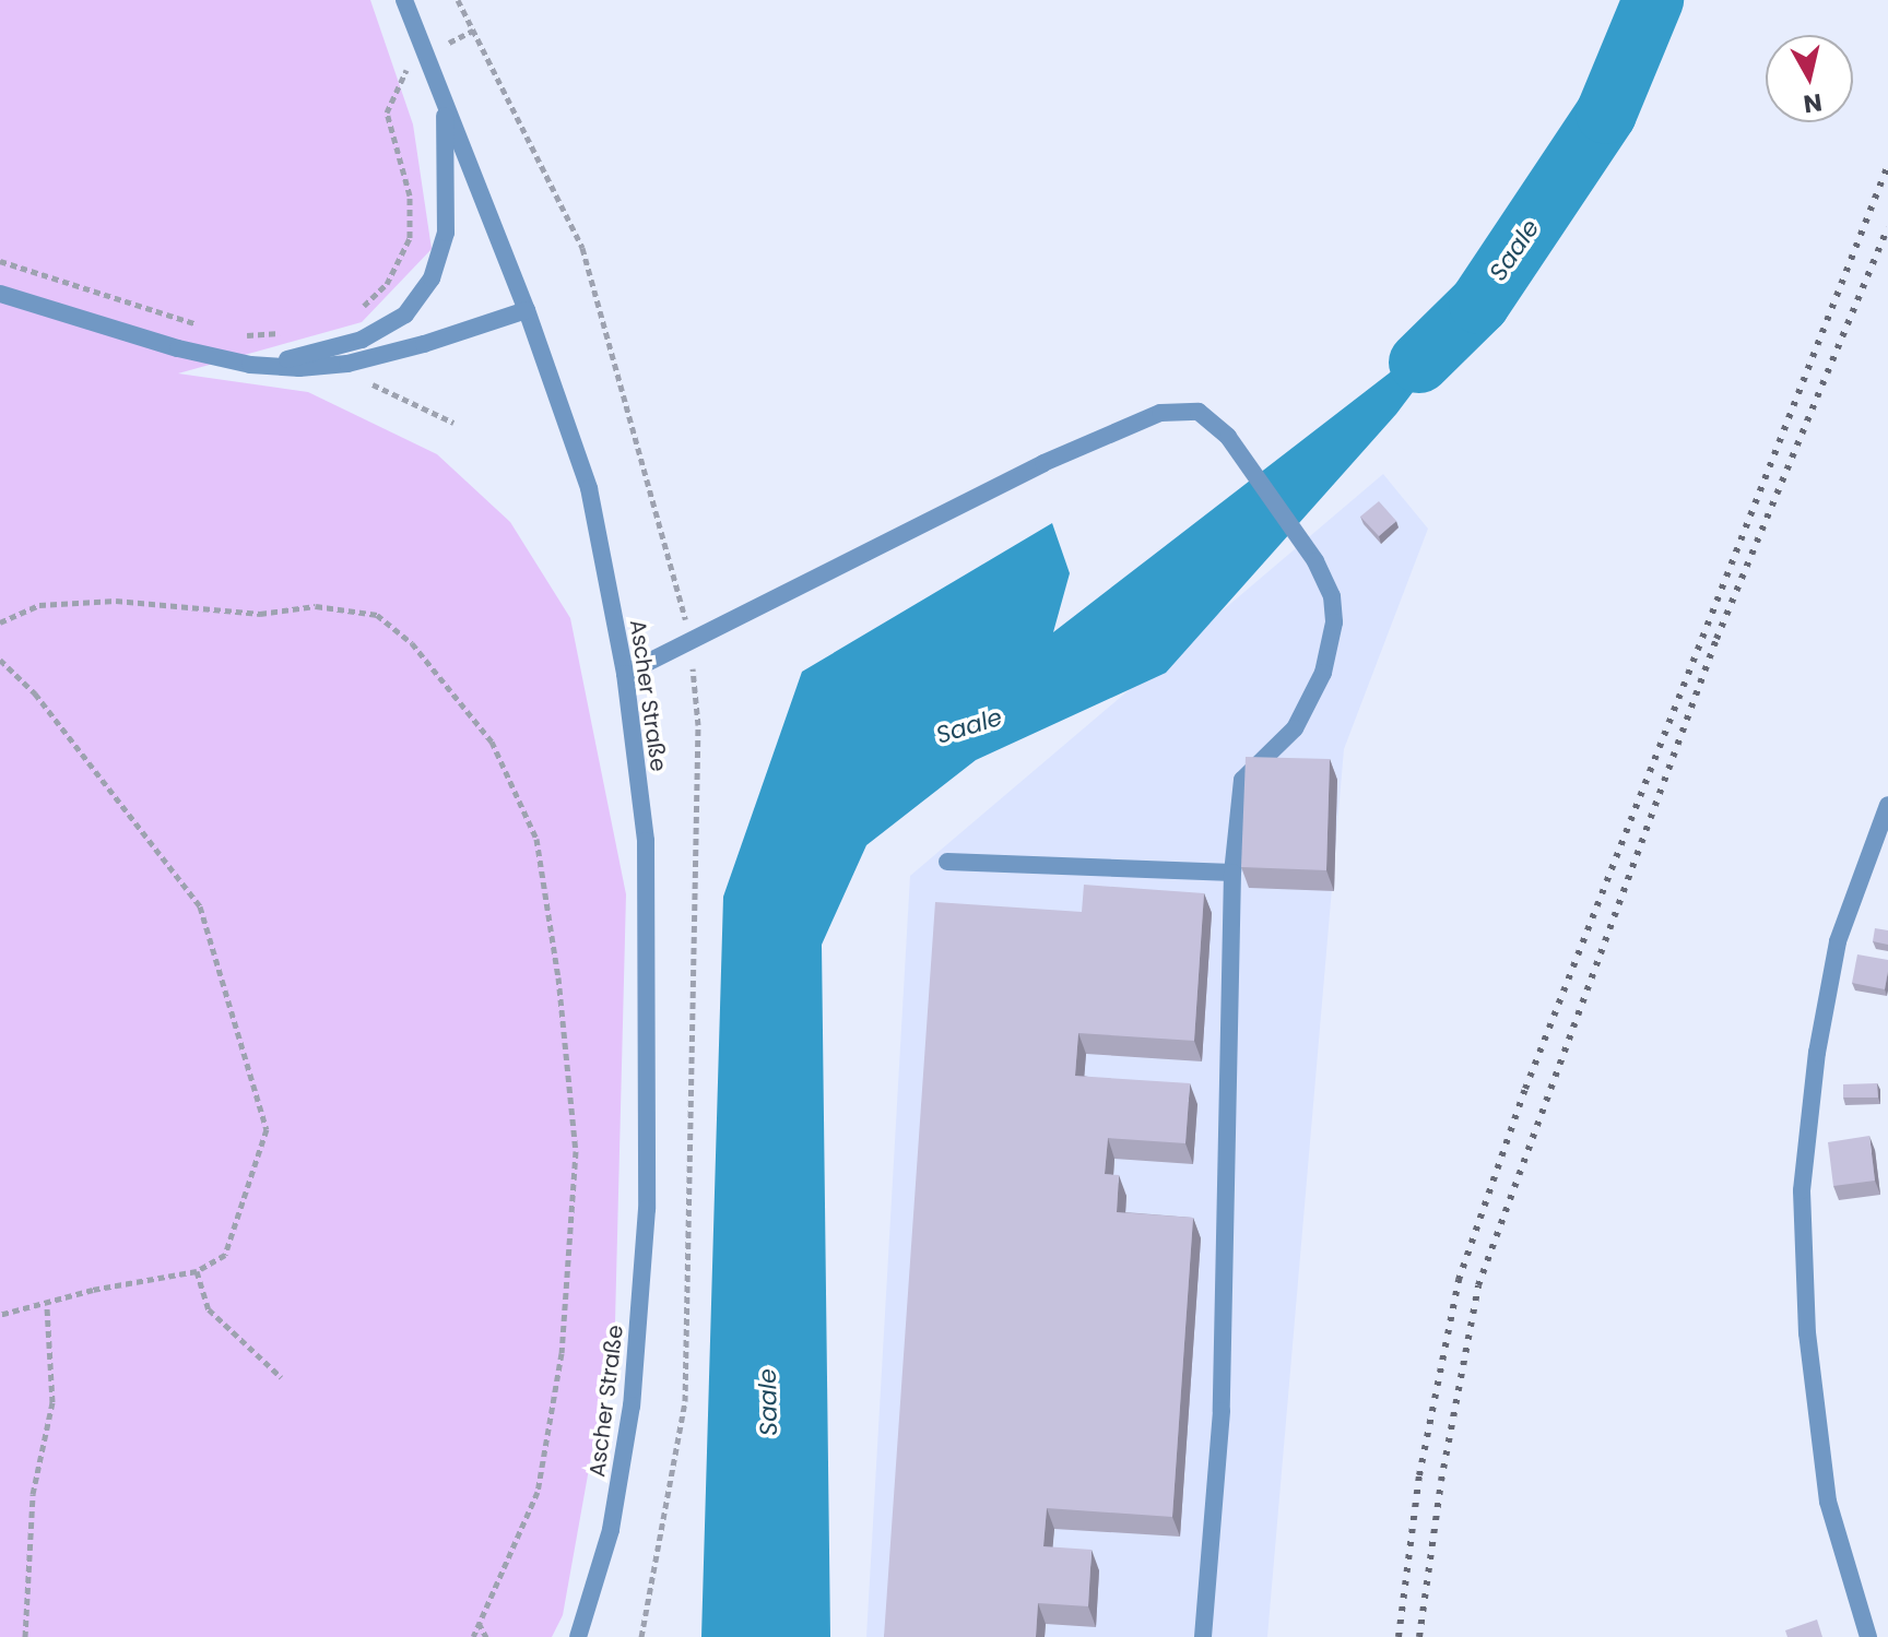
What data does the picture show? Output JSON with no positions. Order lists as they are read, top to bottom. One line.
{"streets":{"street":["Ascher Straße"]},"water":["Saale"],"north":"bottom"}
